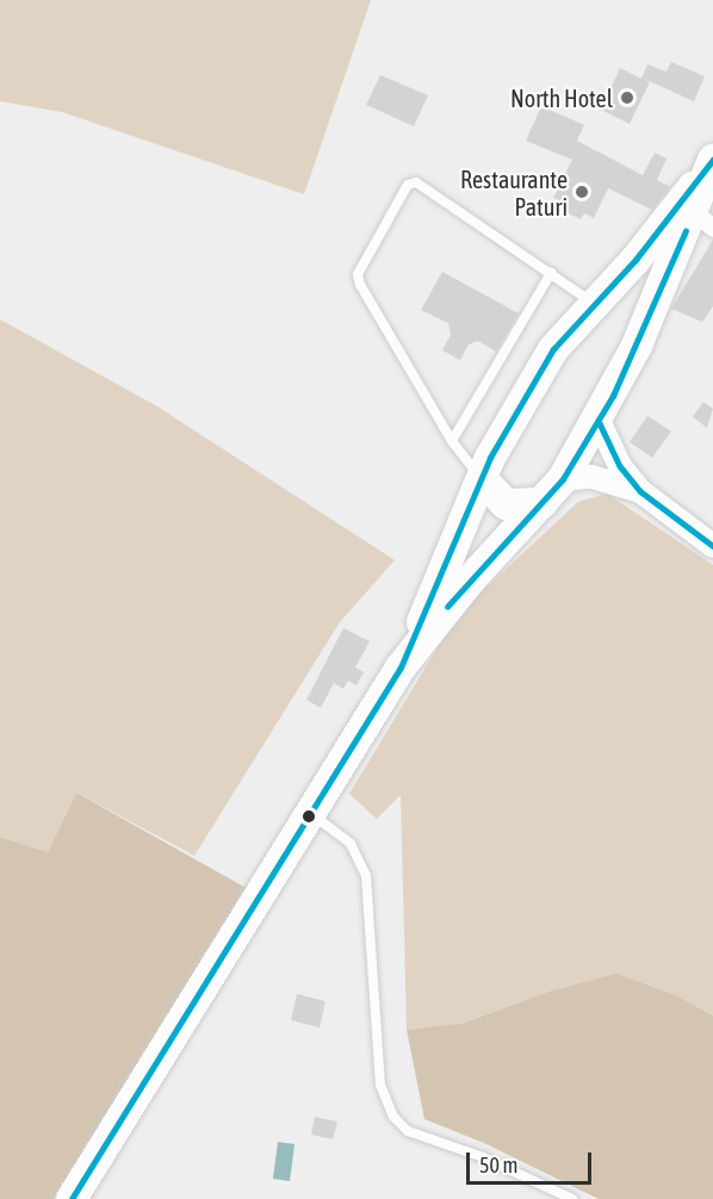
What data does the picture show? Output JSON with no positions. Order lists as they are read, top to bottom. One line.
{"places":["North Hotel","Restaurante Paturi"],"scale_bar":"50 m"}
